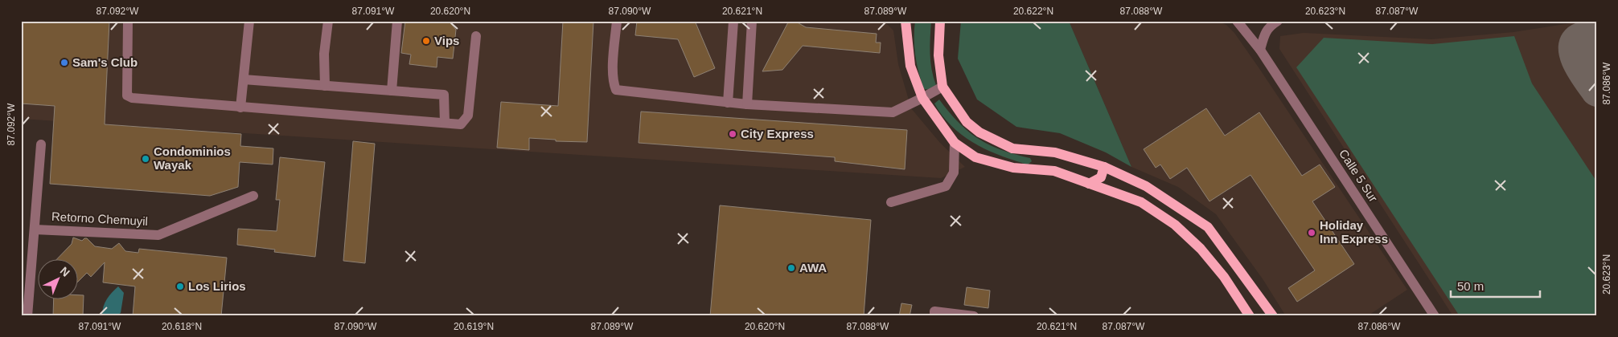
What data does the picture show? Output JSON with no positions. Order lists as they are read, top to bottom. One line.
{"streets":{"street":["Calle 5 Sur","Retorno Chemuyil"]},"places":["Vips","Sam's Club","City Express","Condominios Wayak","Holiday Inn Express","AWA","Los Lirios"],"scale_bar":"50 m","north":"top right","coordinates":["87.092°W","87.091°W","20.620°N","87.090°W","20.621°N","87.089°W","20.622°N","87.088°W","20.623°N","87.087°W","87.086°W","20.618°N","20.619°N"]}
